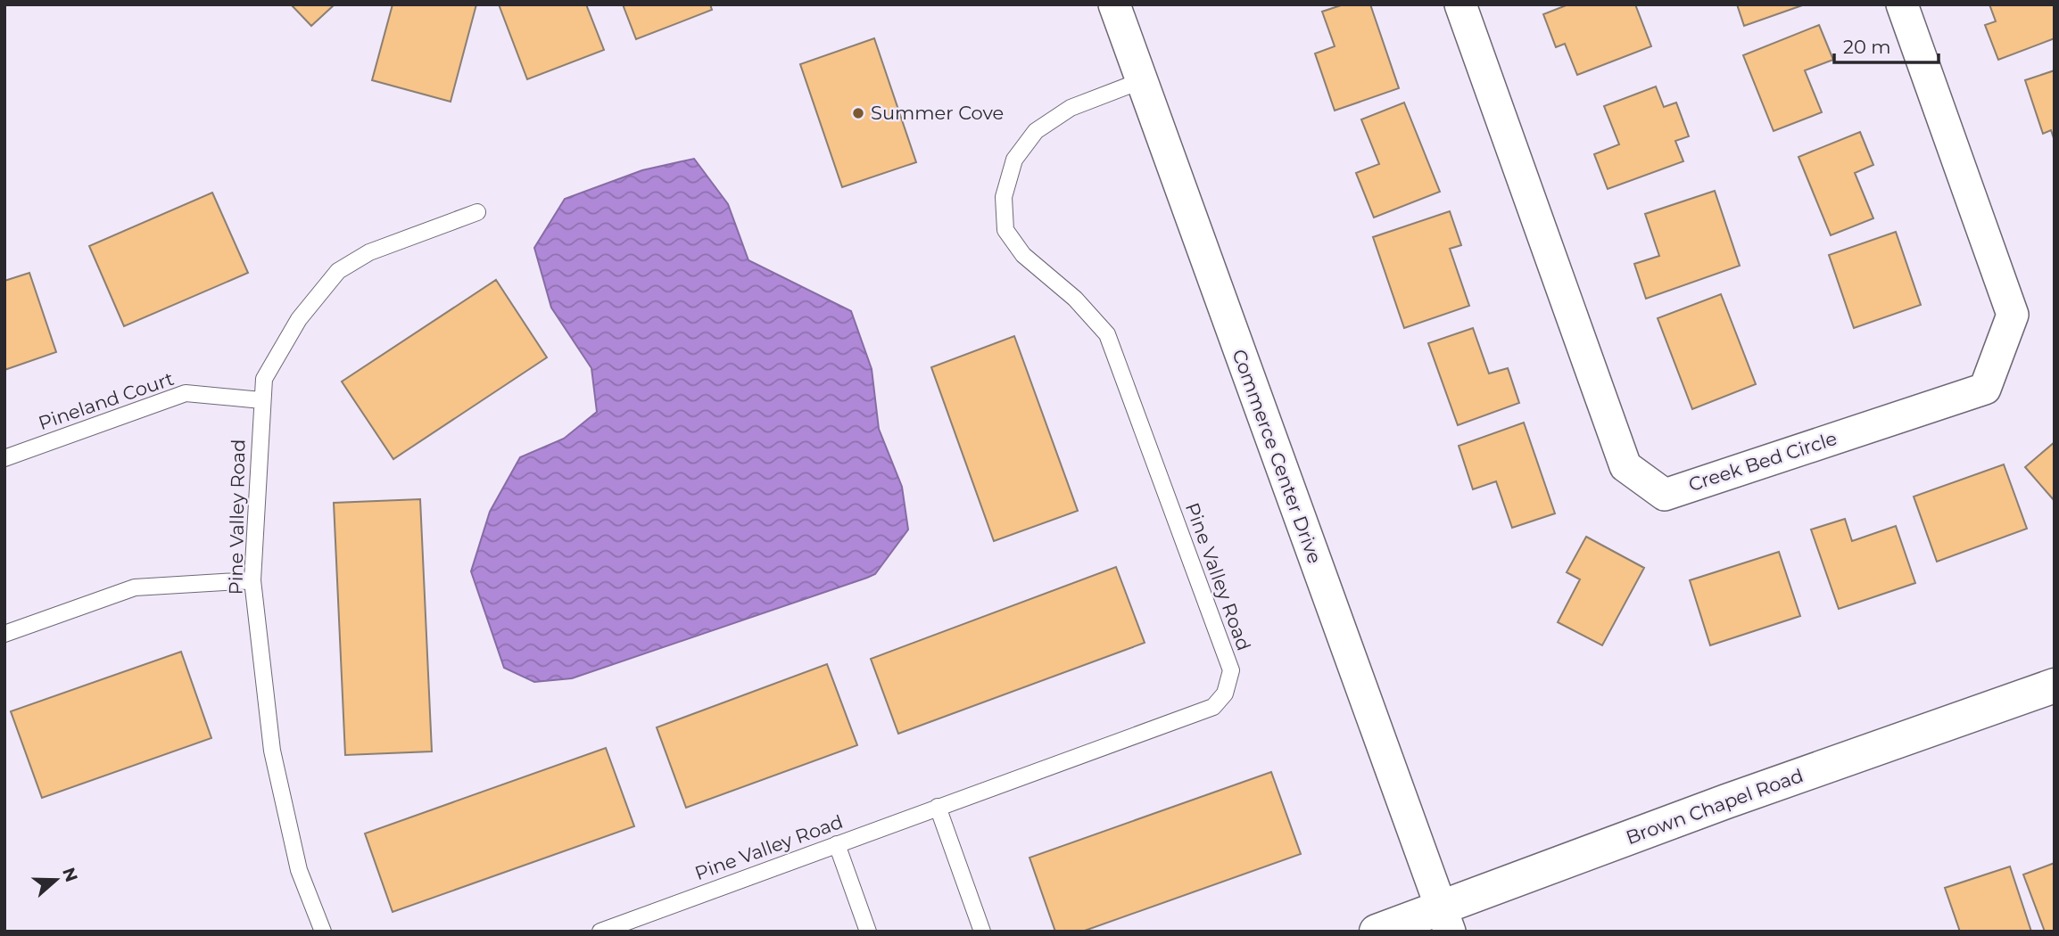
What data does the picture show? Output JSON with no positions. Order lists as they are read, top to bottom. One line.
{"streets":{"street":["Commerce Center Drive","Creek Bed Circle","Brown Chapel Road"],"lane":["Pineland Court","Pine Valley Road"]},"crossings":[["Pineland Court","Pine Valley Road"],["Commerce Center Drive","Pine Valley Road"],["Commerce Center Drive","Brown Chapel Road"]],"places":["Summer Cove"],"scale_bar":"20 m","north":"right"}
